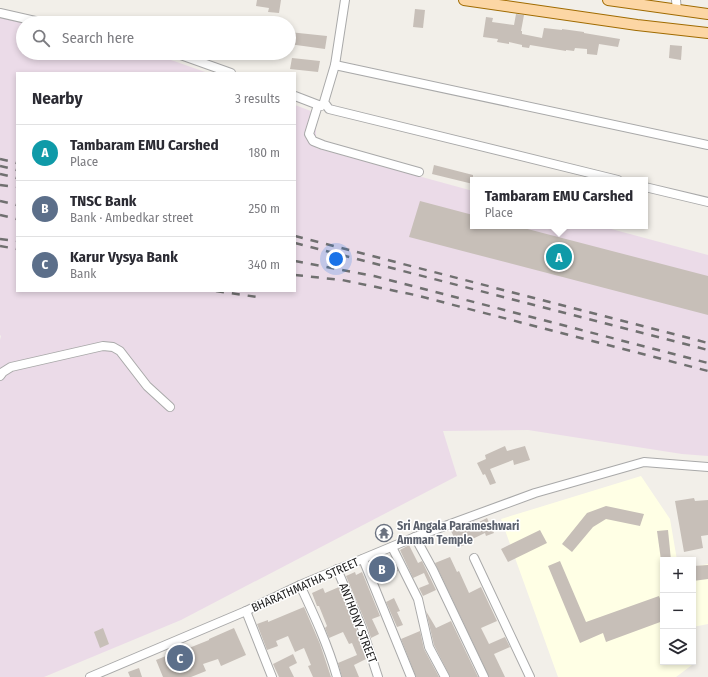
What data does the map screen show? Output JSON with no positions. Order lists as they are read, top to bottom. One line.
{"streets":{"street":["BHARATHMATHA STREET","ANTHONY STREET"]},"crossings":[["BHARATHMATHA STREET","ANTHONY STREET"]],"places":{"temple":["Sri Angala Parameshwari Amman Temple"]},"page":{"search":"Search here","heading":["Nearby","3 results"],"list":[{"mark":"A","name":"Tambaram EMU Carshed","note":"Place","value":"180 m"},{"mark":"B","name":"TNSC Bank","note":"Bank · Ambedkar street","value":"250 m"},{"mark":"C","name":"Karur Vysya Bank","note":"Bank","value":"340 m"}],"popup":["Tambaram EMU Carshed","Place"],"pins":["A","B","C"],"map_buttons":["+","−"]}}
